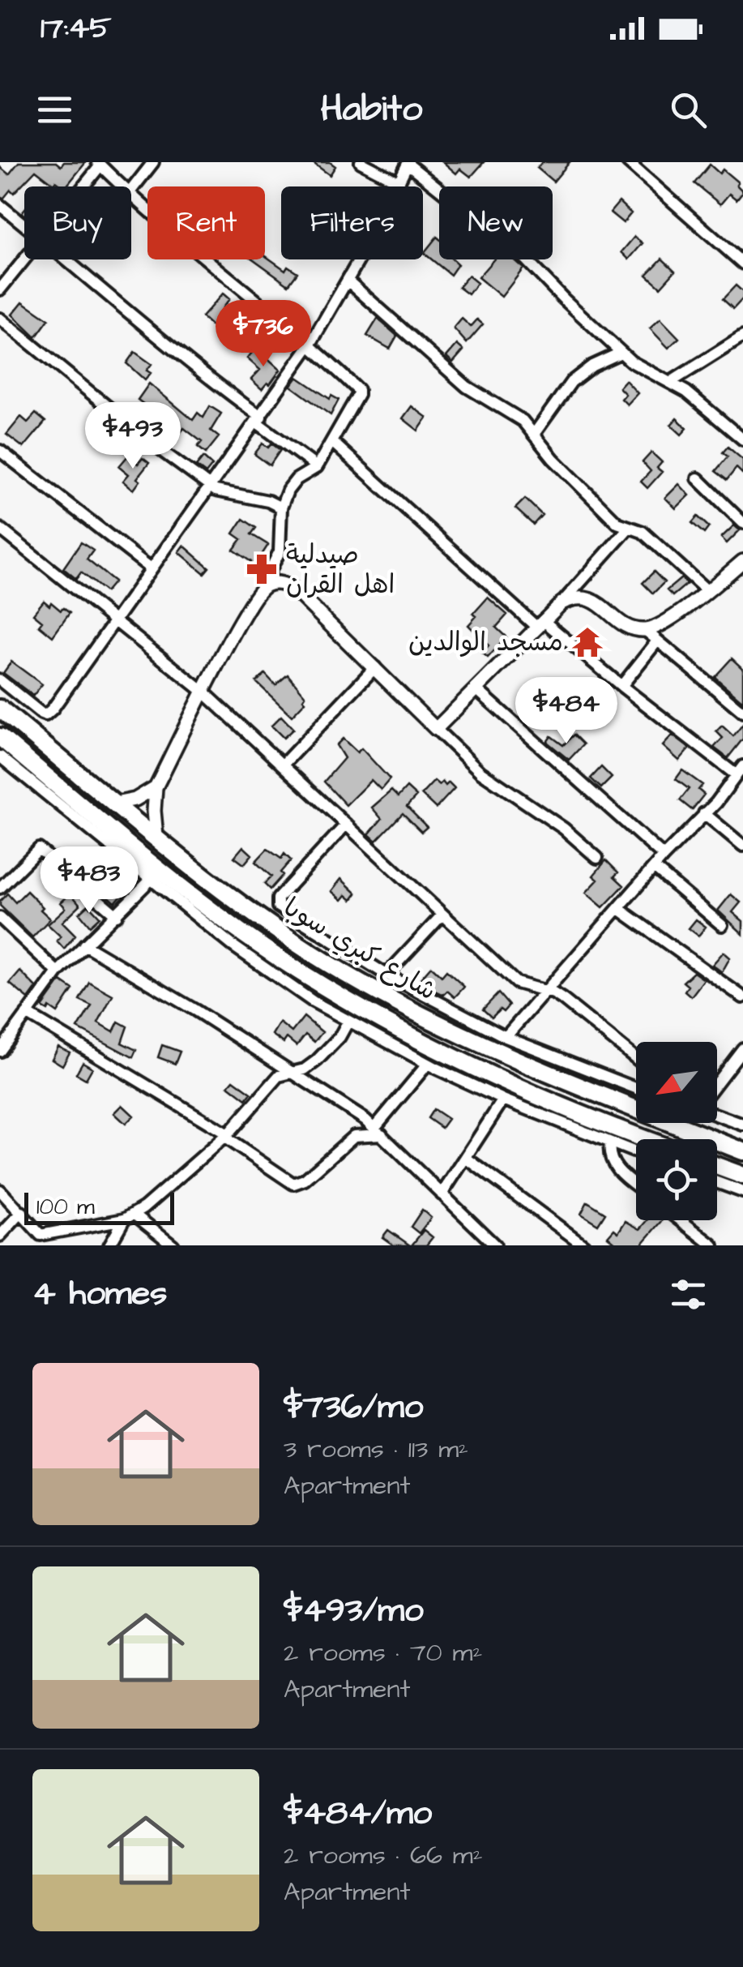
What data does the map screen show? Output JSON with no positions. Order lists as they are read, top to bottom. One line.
{"streets":{"highway":["شارع كبري سوبا"]},"places":{"pharmacy":["صيدلية اهل القران"],"temple":["مسجد الوالدين"]},"scale_bar":"100 m","north":"bottom left","page":{"status":"17:45","header":"Habito","chip":["Buy","Rent","Filters","New"],"price":["$736","$493","$484","$483"],"scale":"100 m","heading":"4 homes","list":[{"name":"$736/mo","note":"3 rooms · 113 m² · Apartment"},{"name":"$493/mo","note":"2 rooms · 70 m² · Apartment"},{"name":"$484/mo","note":"2 rooms · 66 m² · Apartment"}]}}
